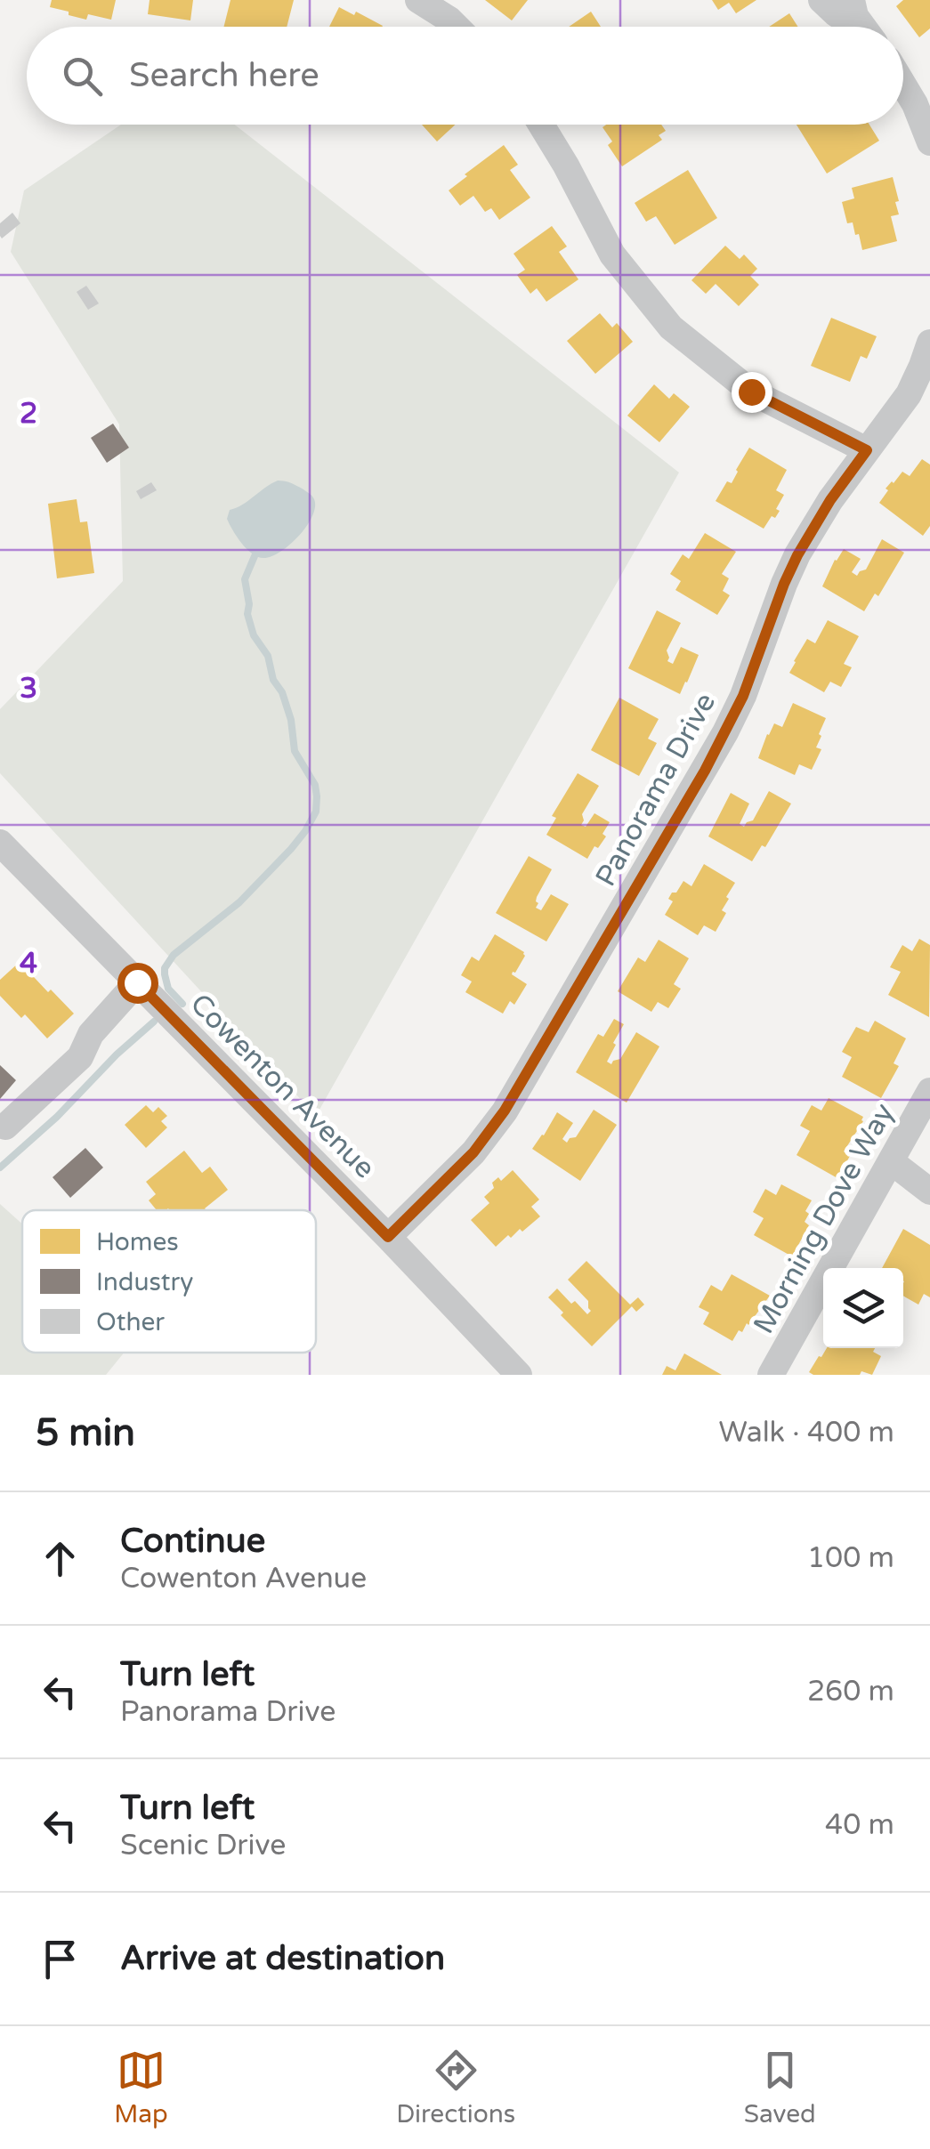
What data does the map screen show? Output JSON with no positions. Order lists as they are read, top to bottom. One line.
{"streets":{"street":["Panorama Drive","Cowenton Avenue","Morning Dove Way"]},"crossings":[["Panorama Drive","Cowenton Avenue"]],"legend":["Homes","Industry","Other"],"page":{"search":"Search here","heading":["5 min","Walk · 400 m"],"list":[["Continue","Cowenton Avenue","100 m"],["Turn left","Panorama Drive","260 m"],["Turn left","Scenic Drive","40 m"],"Arrive at destination"],"nav":["Map","Directions","Saved"]},"grid":{"rows":["2","3","4"]}}
